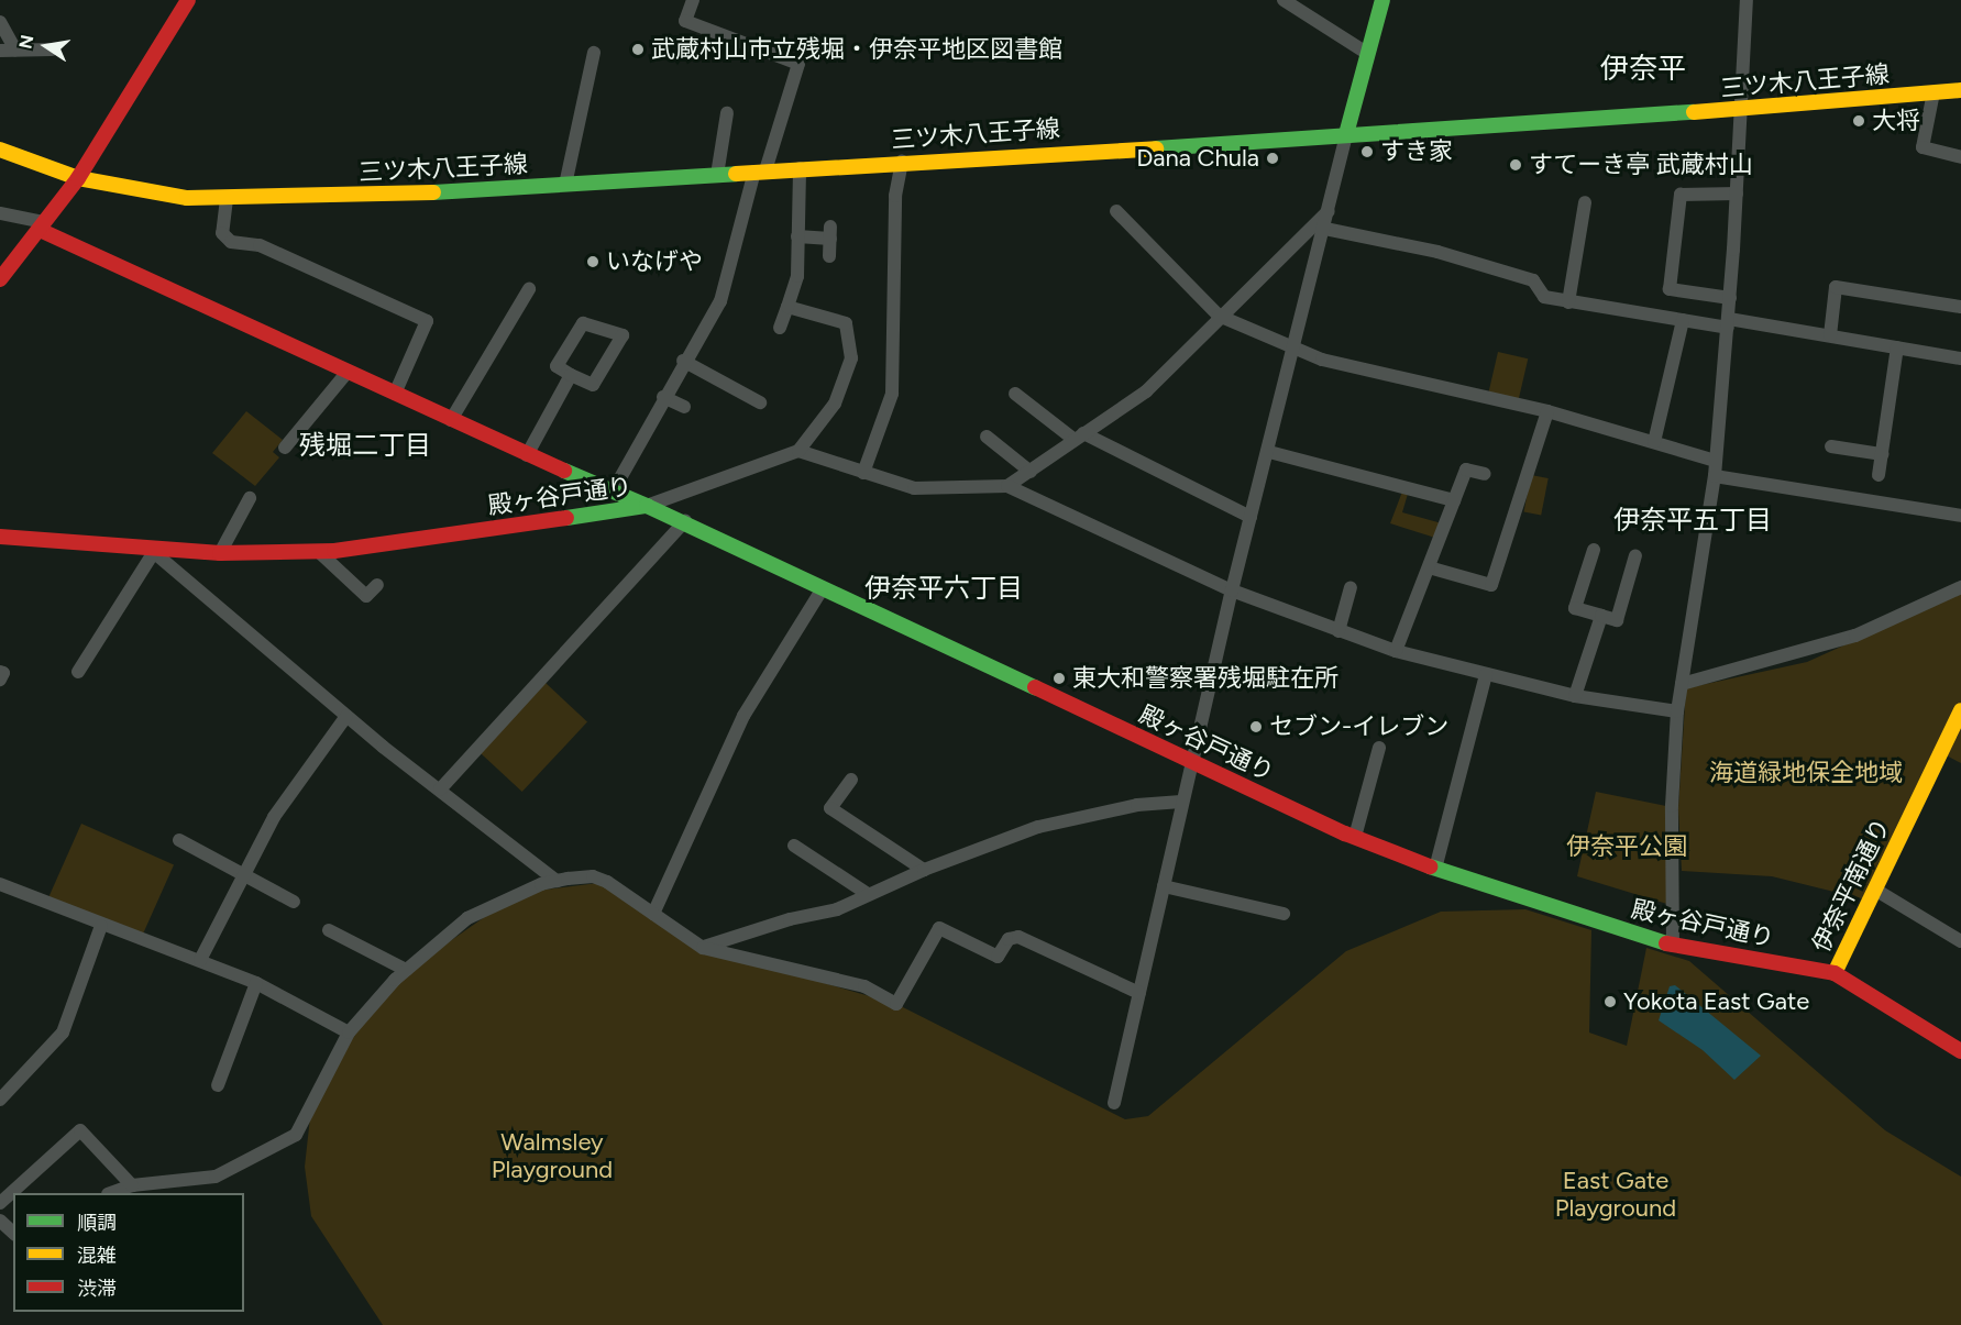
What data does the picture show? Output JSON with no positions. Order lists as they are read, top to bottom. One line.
{"streets":{"street":["三ツ木八王子線","殿ヶ谷戸通り","伊奈平南通り"]},"crossings":[["殿ヶ谷戸通り","伊奈平南通り"]],"districts":["伊奈平","残堀二丁目","伊奈平五丁目","伊奈平六丁目"],"parks":["海道緑地保全地域","伊奈平公園","Walmsley Playground","East Gate Playground"],"places":["武蔵村山市立残堀・伊奈平地区図書館","大将","すき家","Dana Chula","すてーき亭 武蔵村山","いなげや","東大和警察署残堀駐在所","セブン-イレブン","Yokota East Gate"],"legend":["順調","混雑","渋滞"],"north":"left"}
